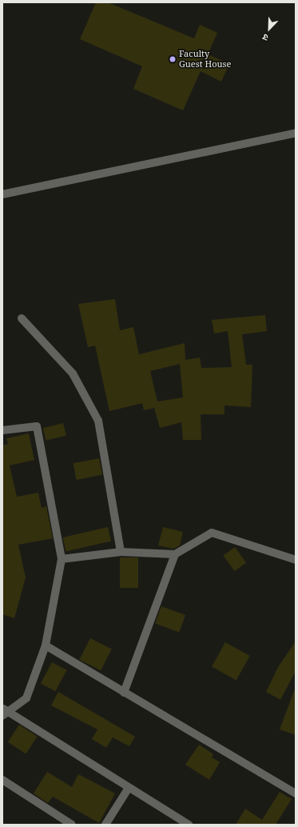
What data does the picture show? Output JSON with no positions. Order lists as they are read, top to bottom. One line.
{"places":["Faculty Guest House"],"north":"bottom left"}
